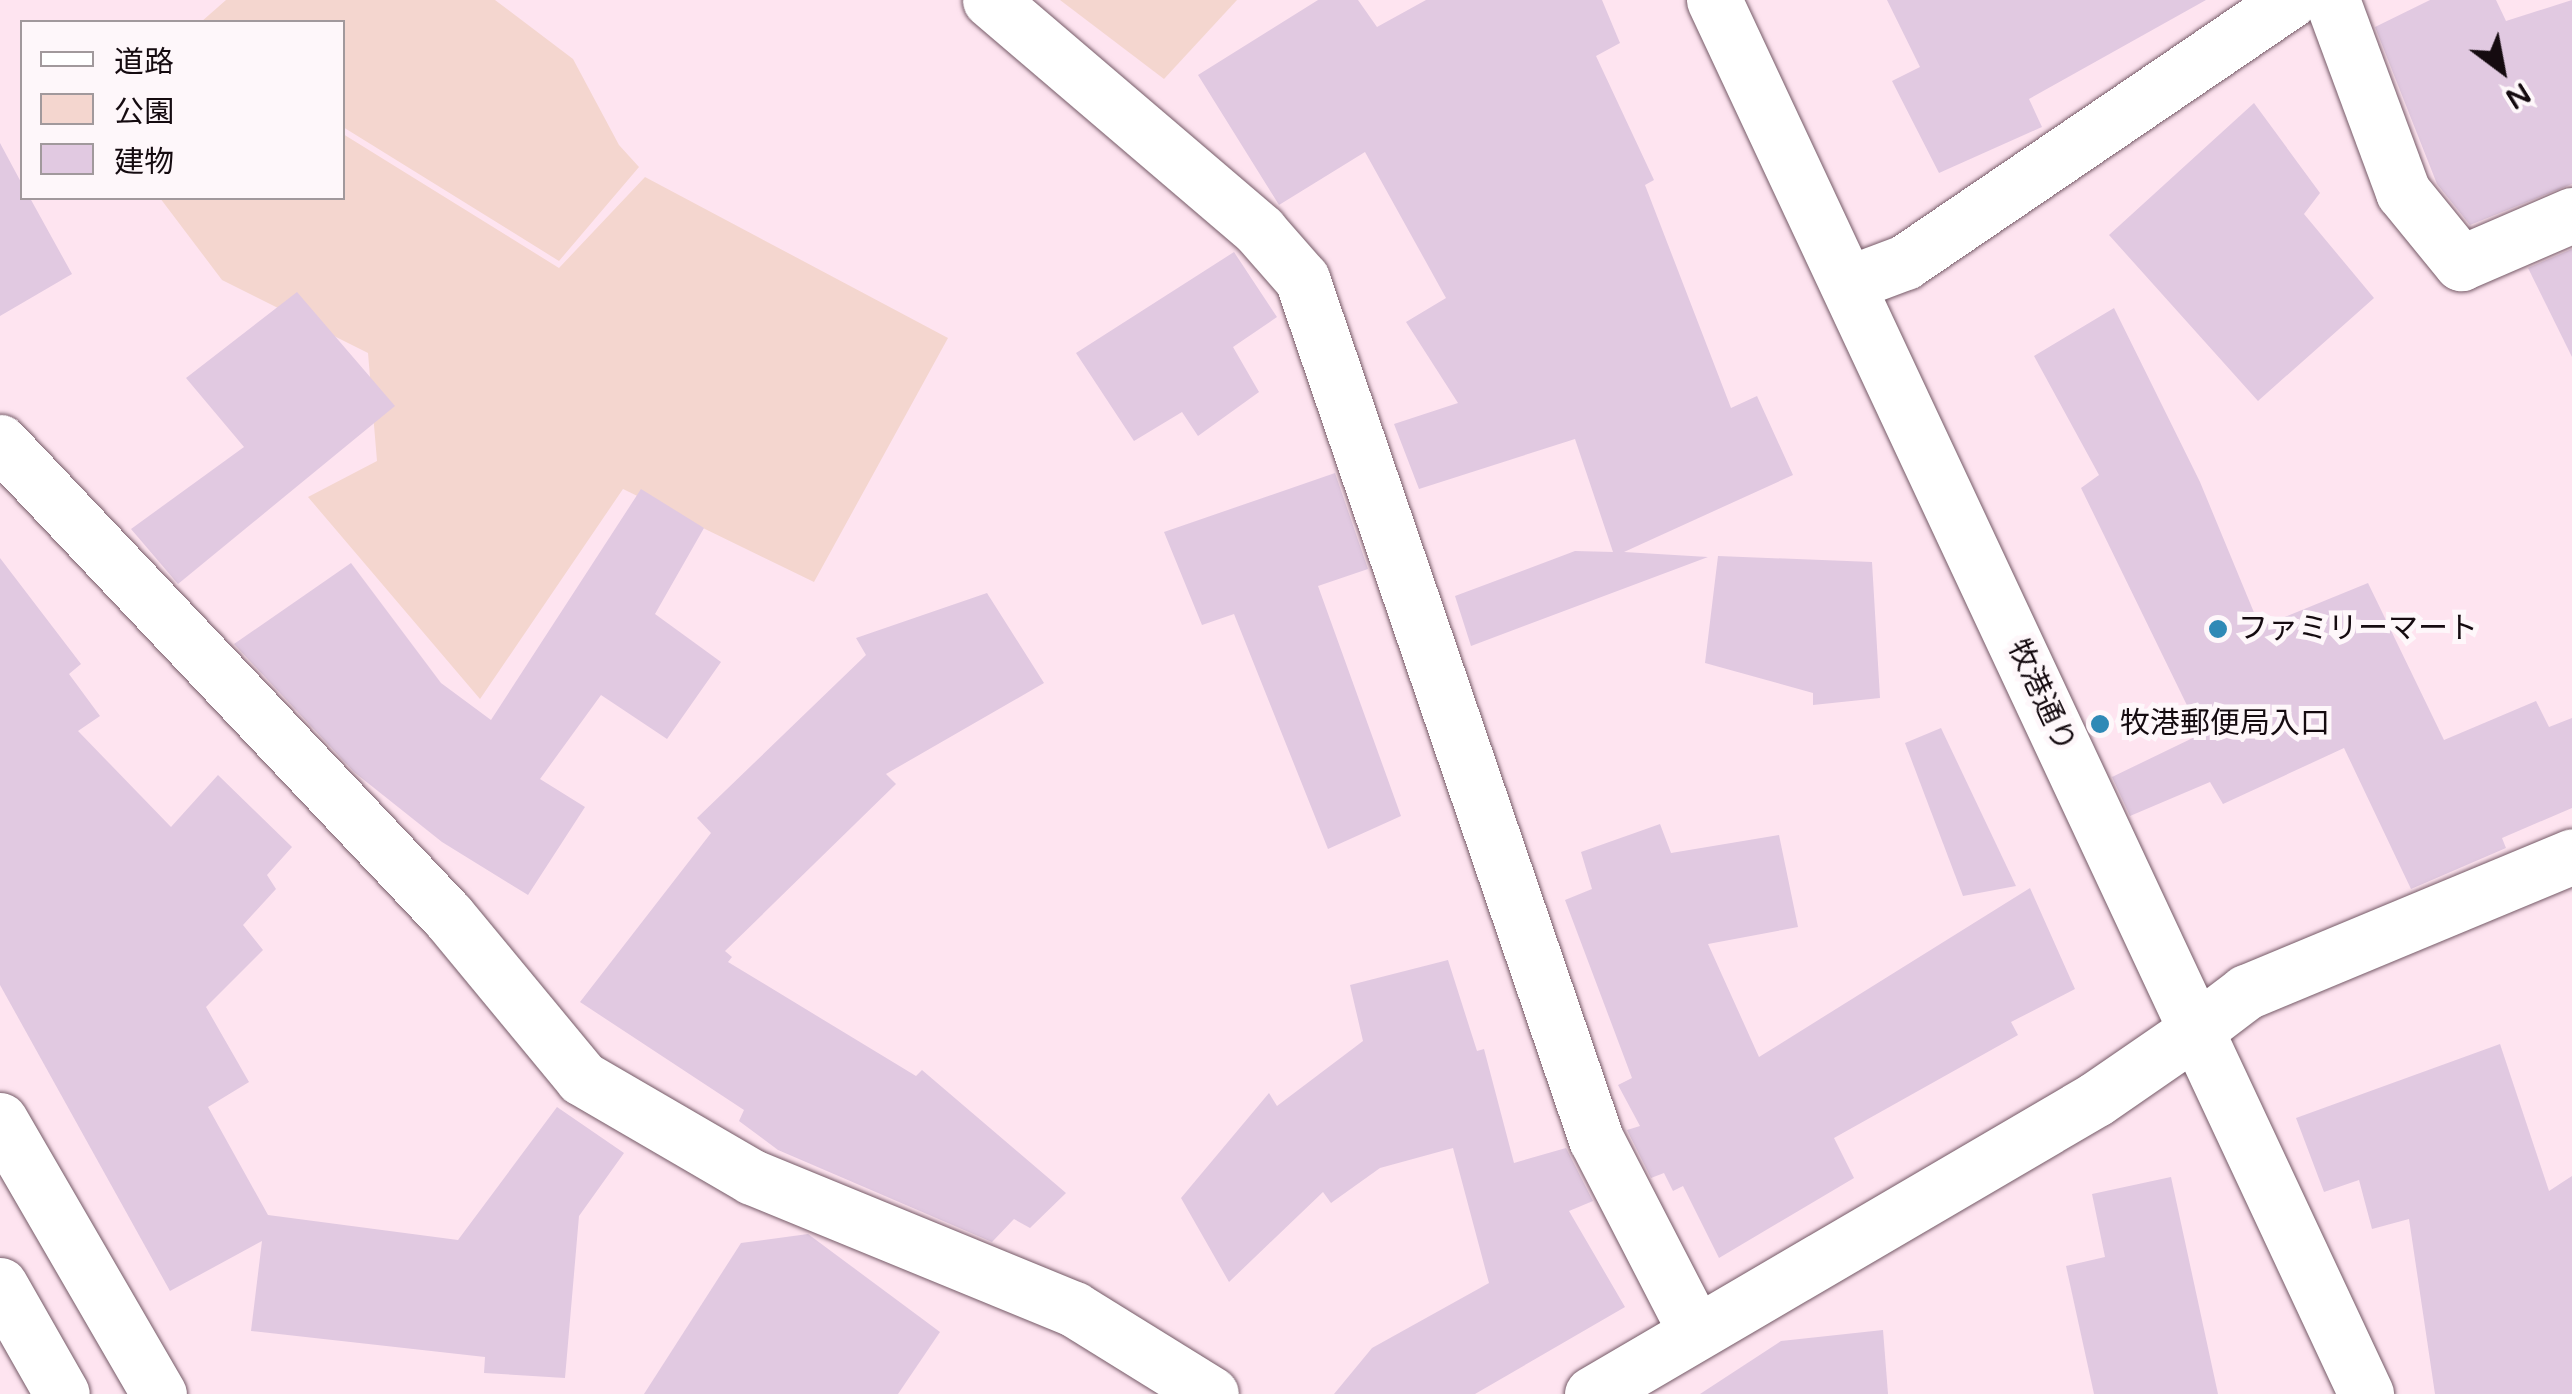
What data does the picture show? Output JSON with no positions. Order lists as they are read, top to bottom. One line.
{"streets":{"street":["牧港通り"]},"places":["ファミリーマート","牧港郵便局入口"],"legend":["道路","公園","建物"],"north":"bottom right"}
